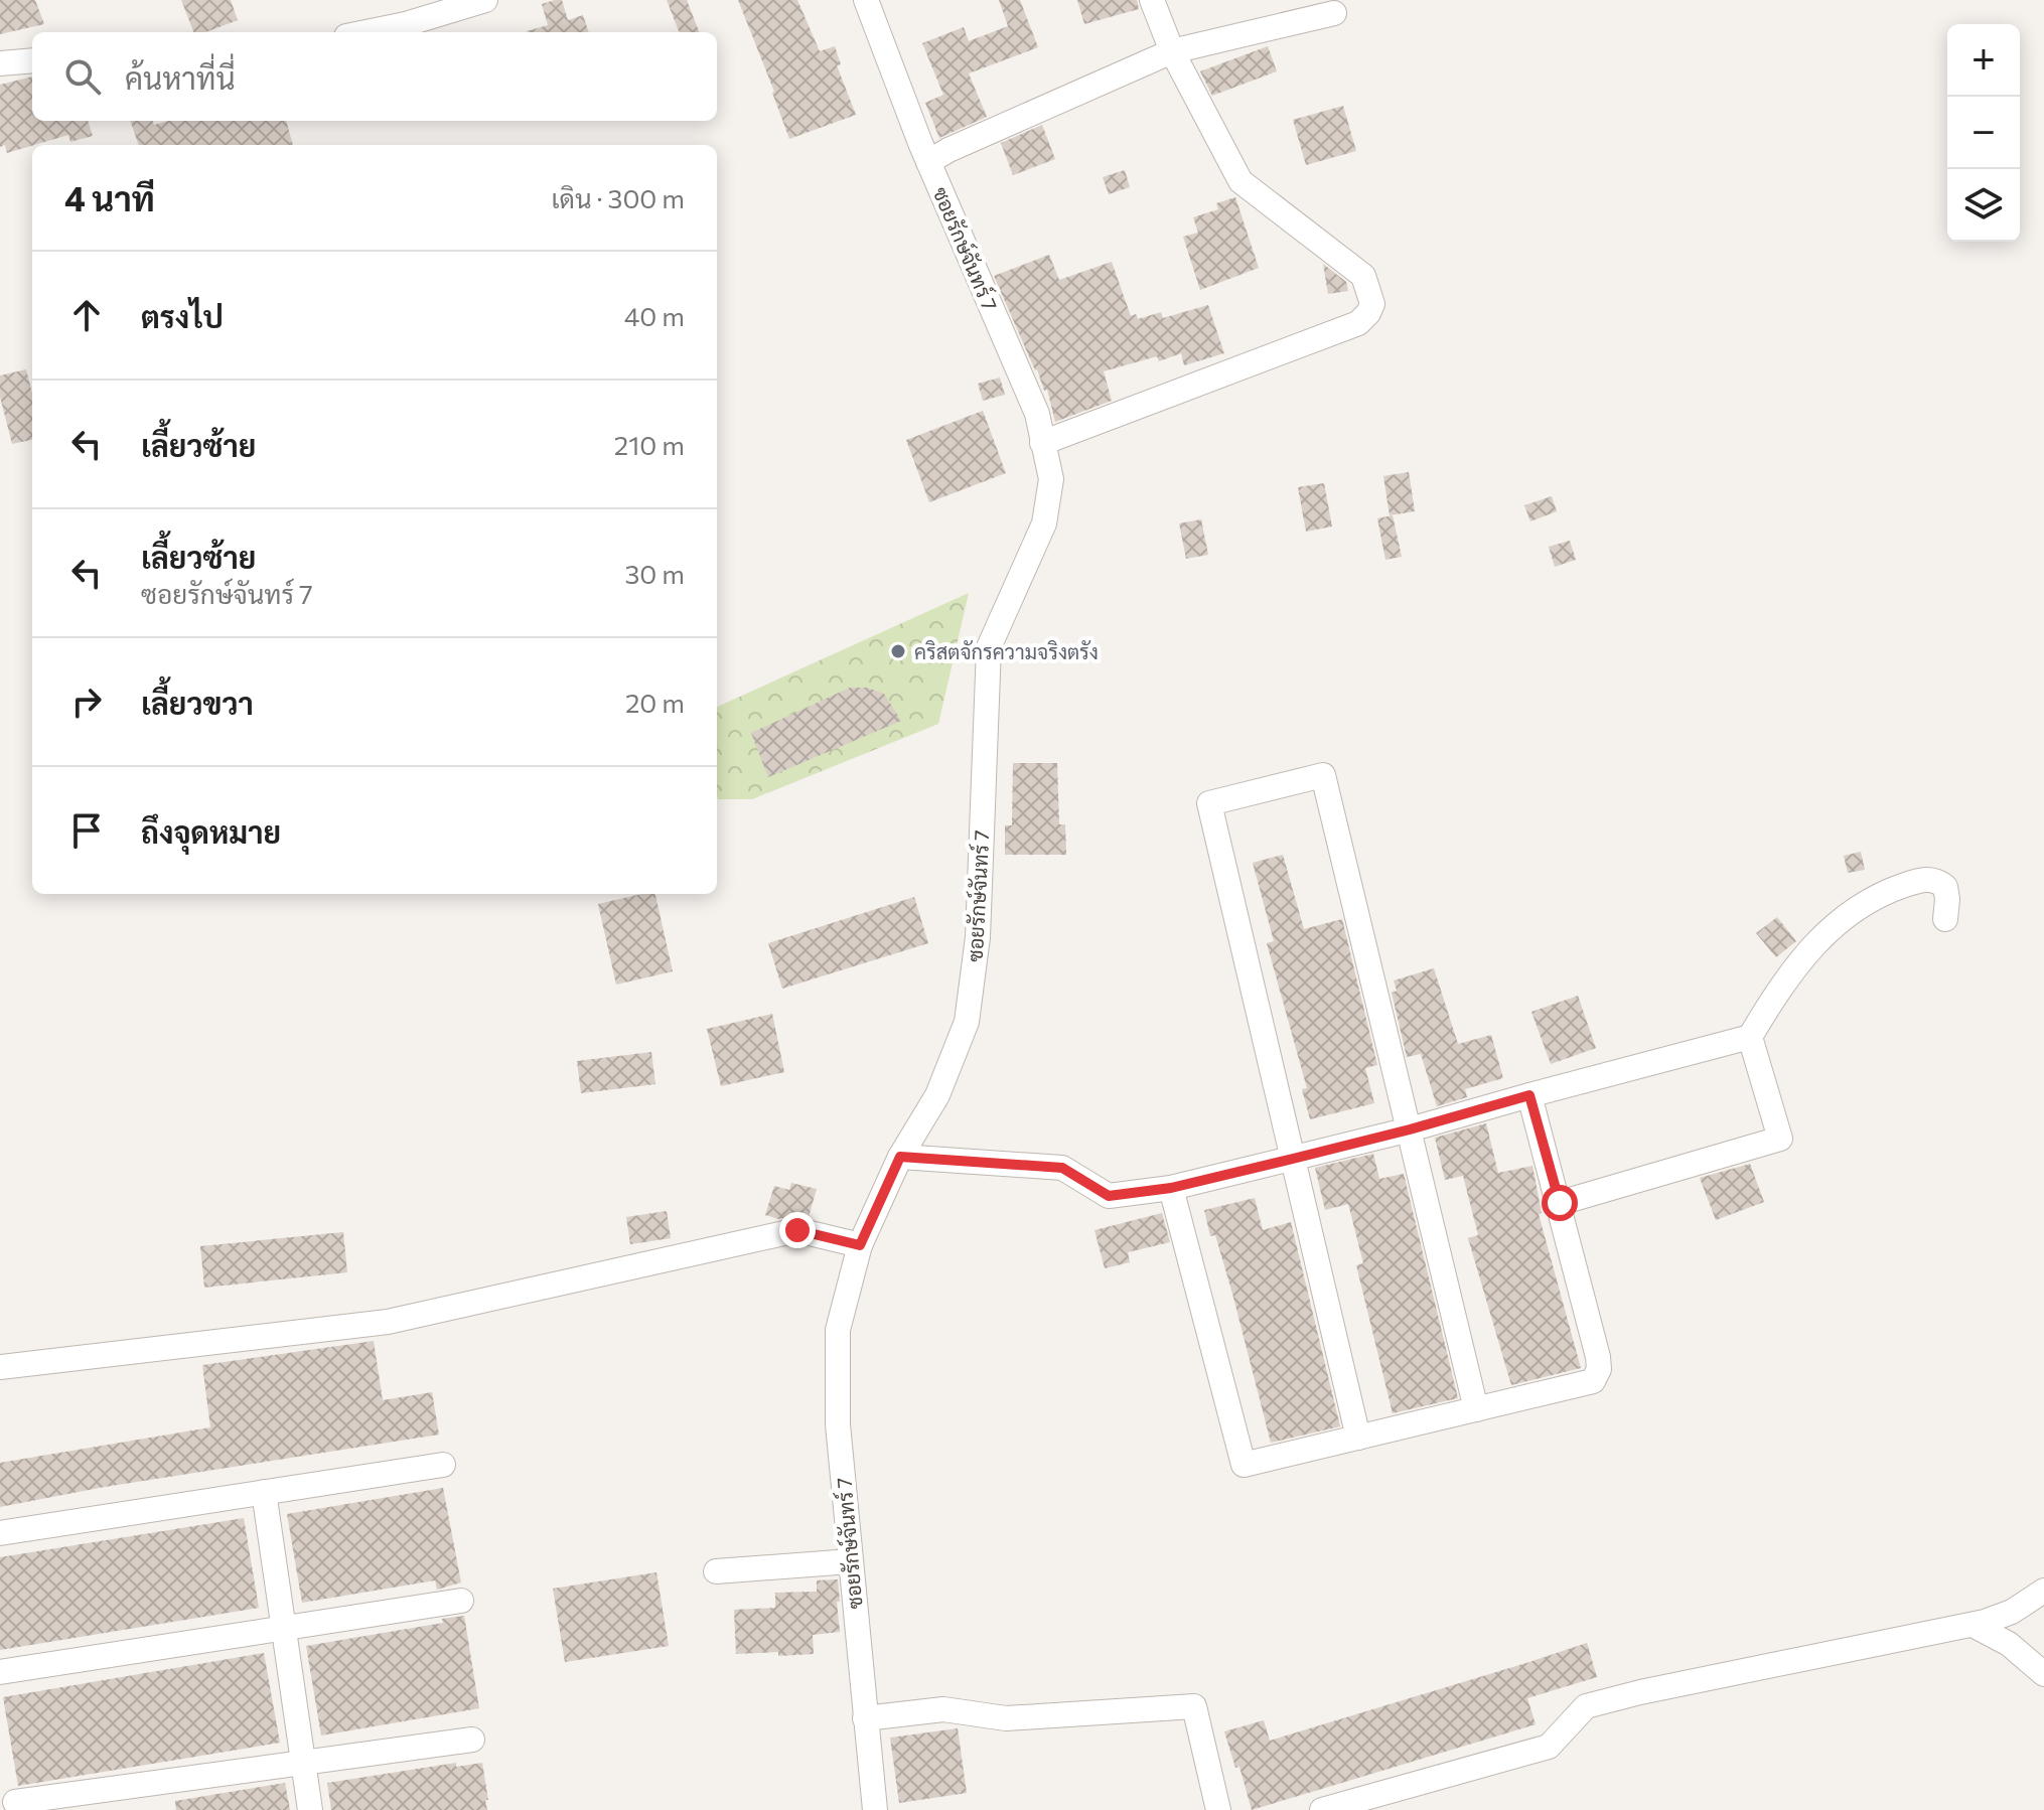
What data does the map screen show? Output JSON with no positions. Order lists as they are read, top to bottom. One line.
{"streets":{"street":["ซอยรักษ์จันทร์ 7"]},"places":["คริสตจักรความจริงตรัง"],"page":{"map_buttons":["+","−"],"search":"ค้นหาที่นี่","heading":["4 นาที","เดิน · 300 m"],"list":[["ตรงไป","40 m"],["เลี้ยวซ้าย","210 m"],["เลี้ยวซ้าย","ซอยรักษ์จันทร์ 7","30 m"],["เลี้ยวขวา","20 m"],"ถึงจุดหมาย"]}}
